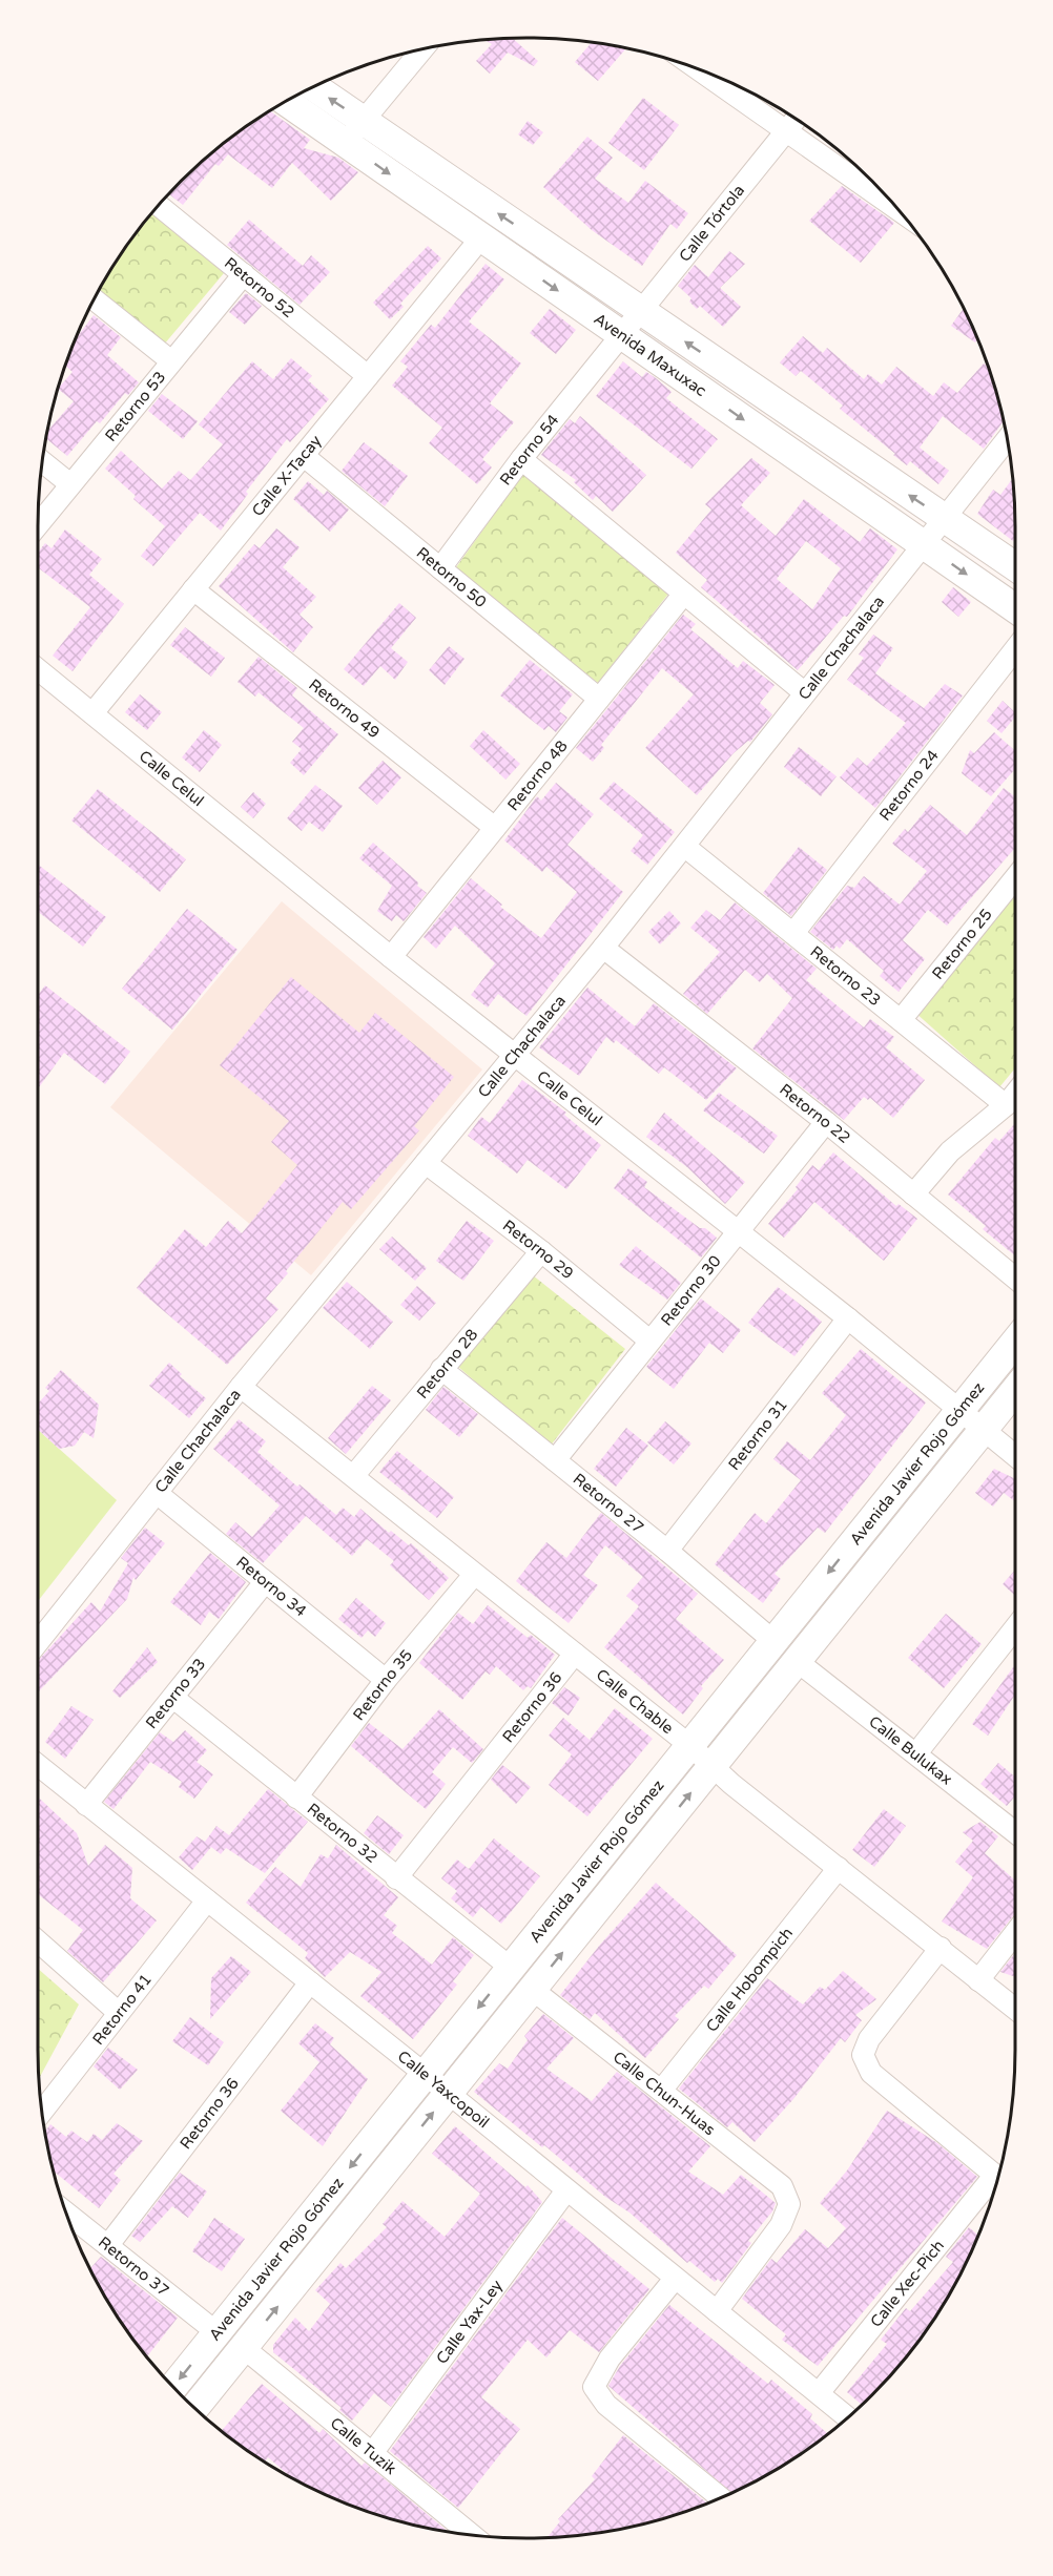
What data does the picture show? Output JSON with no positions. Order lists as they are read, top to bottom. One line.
{"streets":{"main road":["Avenida Maxuxac","Avenida Javier Rojo Gómez"],"street":["Calle Tórtola","Retorno 52","Retorno 53","Retorno 54","Calle X-Tacay","Retorno 50","Calle Chachalaca","Retorno 49","Retorno 48","Calle Celul","Retorno 24","Retorno 25","Retorno 23","Retorno 22","Retorno 29","Retorno 30","Retorno 28","Retorno 31","Retorno 27","Retorno 34","Retorno 35","Retorno 33","Calle Chable","Retorno 36","Calle Bulukax","Retorno 32","Calle Hobompich","Retorno 41","Calle Yaxcopoil","Calle Chun-Huas","Retorno 37","Calle Xec-Pich","Calle Yax-Ley","Calle Tuzik"]},"crossings":[["Calle Tórtola","Avenida Maxuxac"],["Calle Tórtola","Retorno 54"],["Retorno 52","Retorno 53"],["Retorno 52","Calle X-Tacay"],["Avenida Maxuxac","Retorno 54"],["Avenida Maxuxac","Calle X-Tacay"],["Avenida Maxuxac","Calle Chachalaca"],["Retorno 54","Retorno 50"],["Calle X-Tacay","Retorno 50"],["Calle X-Tacay","Retorno 49"],["Calle X-Tacay","Calle Celul"],["Retorno 50","Retorno 48"],["Calle Chachalaca","Calle Celul"],["Calle Chachalaca","Retorno 23"],["Calle Chachalaca","Retorno 22"],["Calle Chachalaca","Retorno 29"],["Calle Chachalaca","Retorno 34"],["Calle Chachalaca","Calle Chable"],["Retorno 49","Retorno 48"],["Retorno 48","Calle Celul"],["Calle Celul","Retorno 30"],["Calle Celul","Retorno 31"],["Calle Celul","Avenida Javier Rojo Gómez"],["Retorno 24","Retorno 23"],["Retorno 25","Retorno 23"],["Retorno 22","Retorno 30"],["Retorno 29","Retorno 30"],["Retorno 29","Retorno 28"],["Retorno 30","Retorno 27"],["Retorno 28","Retorno 27"],["Retorno 28","Calle Chable"],["Retorno 31","Retorno 27"],["Avenida Javier Rojo Gómez","Retorno 27"],["Avenida Javier Rojo Gómez","Calle Chable"],["Avenida Javier Rojo Gómez","Calle Bulukax"],["Avenida Javier Rojo Gómez","Retorno 32"],["Avenida Javier Rojo Gómez","Calle Yaxcopoil"],["Avenida Javier Rojo Gómez","Calle Chun-Huas"],["Avenida Javier Rojo Gómez","Retorno 37"],["Avenida Javier Rojo Gómez","Calle Tuzik"],["Retorno 34","Retorno 35"],["Retorno 34","Retorno 33"],["Retorno 35","Calle Chable"],["Retorno 35","Retorno 32"],["Retorno 33","Retorno 32"],["Retorno 33","Calle Yaxcopoil"],["Calle Chable","Retorno 36"],["Calle Chable","Calle Hobompich"],["Retorno 36","Retorno 32"],["Retorno 36","Calle Yaxcopoil"],["Retorno 36","Retorno 37"],["Calle Hobompich","Calle Chun-Huas"],["Retorno 41","Calle Yaxcopoil"],["Calle Yaxcopoil","Calle Chun-Huas"],["Calle Yaxcopoil","Calle Xec-Pich"],["Calle Yaxcopoil","Calle Yax-Ley"],["Calle Yax-Ley","Calle Tuzik"]]}
